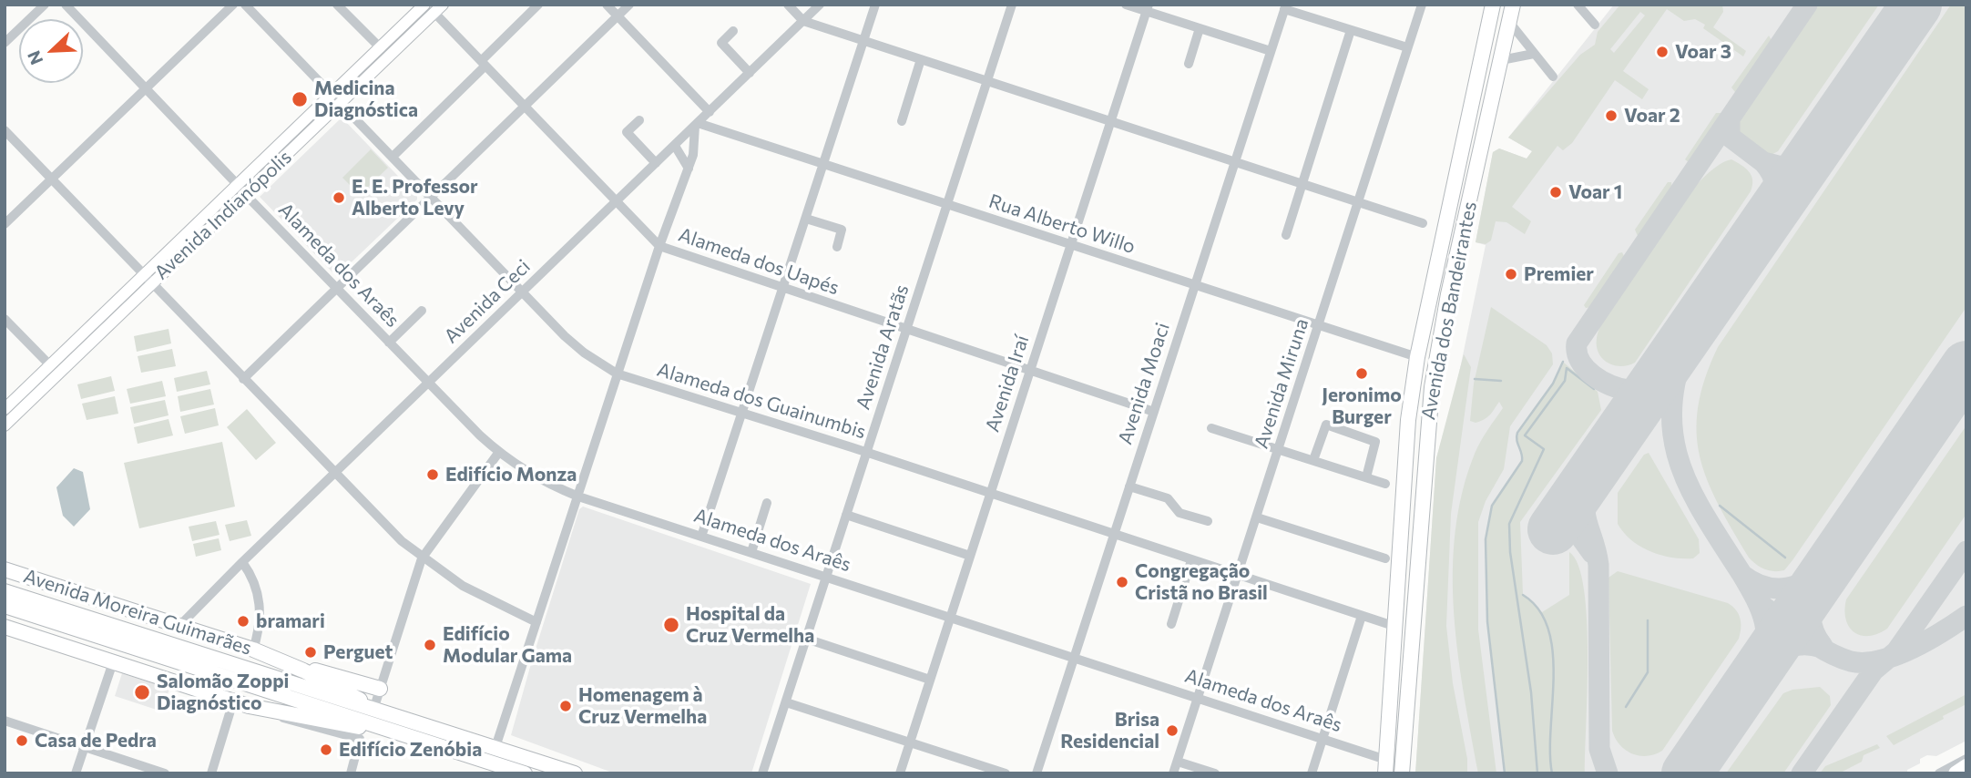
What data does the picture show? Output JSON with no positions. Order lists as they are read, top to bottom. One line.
{"streets":{"highway":["Avenida dos Bandeirantes","Avenida Moreira Guimarães"],"main road":["Avenida Indianópolis"],"street":["Rua Alberto Willo","Alameda dos Uapés","Alameda dos Araês","Avenida Ceci","Avenida Aratãs","Avenida Iraí","Avenida Moaci","Avenida Miruna","Alameda dos Guainumbis"]},"crossings":[["Avenida Indianópolis","Alameda dos Uapés"],["Avenida Indianópolis","Alameda dos Araês"],["Avenida Indianópolis","Alameda dos Guainumbis"],["Rua Alberto Willo","Avenida Ceci"],["Rua Alberto Willo","Avenida dos Bandeirantes"],["Rua Alberto Willo","Avenida Aratãs"],["Rua Alberto Willo","Avenida Iraí"],["Rua Alberto Willo","Avenida Moaci"],["Rua Alberto Willo","Avenida Miruna"],["Alameda dos Uapés","Avenida Ceci"],["Alameda dos Uapés","Avenida Aratãs"],["Alameda dos Uapés","Avenida Iraí"],["Alameda dos Uapés","Avenida Moaci"],["Alameda dos Araês","Avenida Ceci"],["Alameda dos Araês","Avenida dos Bandeirantes"],["Alameda dos Araês","Avenida Aratãs"],["Alameda dos Araês","Avenida Iraí"],["Alameda dos Araês","Avenida Moaci"],["Alameda dos Araês","Avenida Miruna"],["Avenida Ceci","Alameda dos Guainumbis"],["Avenida Ceci","Avenida Moreira Guimarães"],["Avenida dos Bandeirantes","Alameda dos Guainumbis"],["Avenida Aratãs","Alameda dos Guainumbis"],["Avenida Iraí","Alameda dos Guainumbis"],["Avenida Moaci","Alameda dos Guainumbis"],["Avenida Miruna","Alameda dos Guainumbis"]],"places":["Voar 3","Medicina Diagnóstica","Voar 2","Voar 1","E. E. Professor Alberto Levy","Premier","Jeronimo Burger","Edifício Monza","Congregação Cristã no Brasil","bramari","Hospital da Cruz Vermelha","Edifício Modular Gama","Perguet","Salomão Zoppi Diagnóstico","Homenagem à Cruz Vermelha","Brisa Residencial","Casa de Pedra","Edifício Zenóbia"],"north":"bottom left"}
